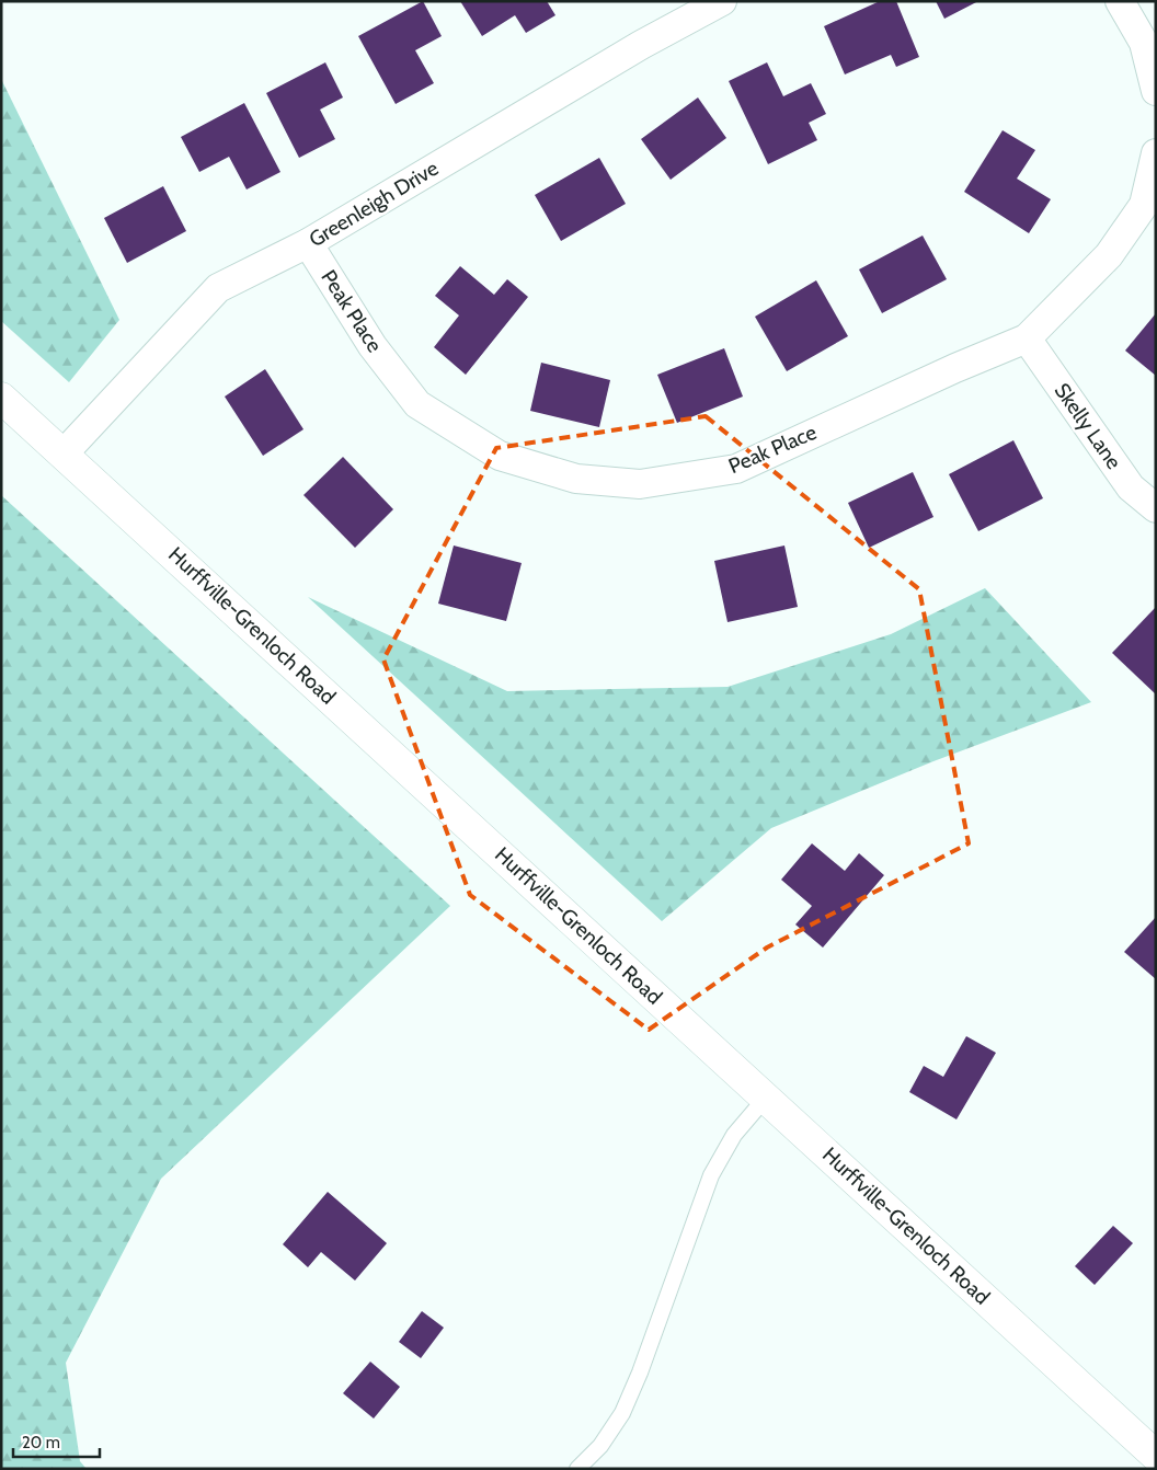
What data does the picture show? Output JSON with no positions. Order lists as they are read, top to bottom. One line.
{"streets":{"main road":["Hurffville-Grenloch Road"],"street":["Greenleigh Drive","Peak Place","Skelly Lane"]},"crossings":[["Greenleigh Drive","Peak Place"],["Greenleigh Drive","Hurffville-Grenloch Road"],["Peak Place","Skelly Lane"]],"scale_bar":"20 m"}
